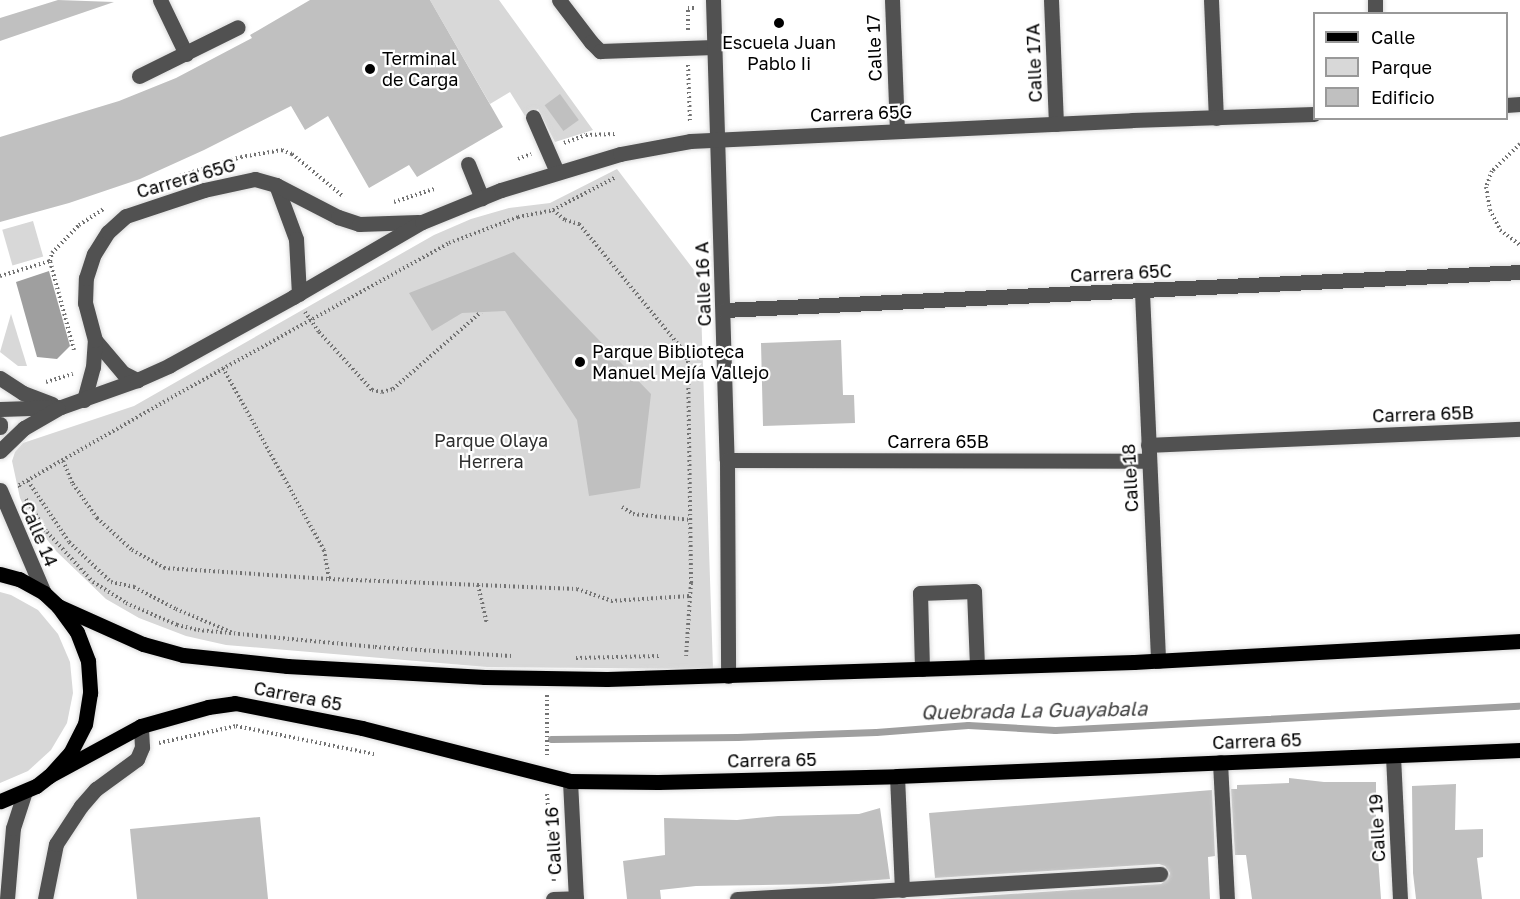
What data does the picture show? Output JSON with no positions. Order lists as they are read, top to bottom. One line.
{"streets":{"main road":["Carrera 65"],"street":["Calle 17","Calle 17A","Carrera 65G","Carrera 65C","Calle 16 A","Carrera 65B","Calle 18","Calle 14","Calle 19","Calle 16"]},"crossings":[["Calle 17","Carrera 65G"],["Calle 17A","Carrera 65G"],["Carrera 65G","Calle 16 A"],["Carrera 65C","Calle 16 A"],["Carrera 65C","Calle 18"],["Calle 16 A","Carrera 65B"],["Calle 16 A","Carrera 65"],["Carrera 65B","Calle 18"],["Calle 18","Carrera 65"],["Carrera 65","Calle 19"],["Carrera 65","Calle 16"]],"water":["Quebrada La Guayabala"],"parks":["Parque Olaya Herrera"],"places":["Escuela Juan Pablo Ii","Terminal de Carga","Parque Biblioteca Manuel Mejía Vallejo"],"legend":["Calle","Parque","Edificio"]}
